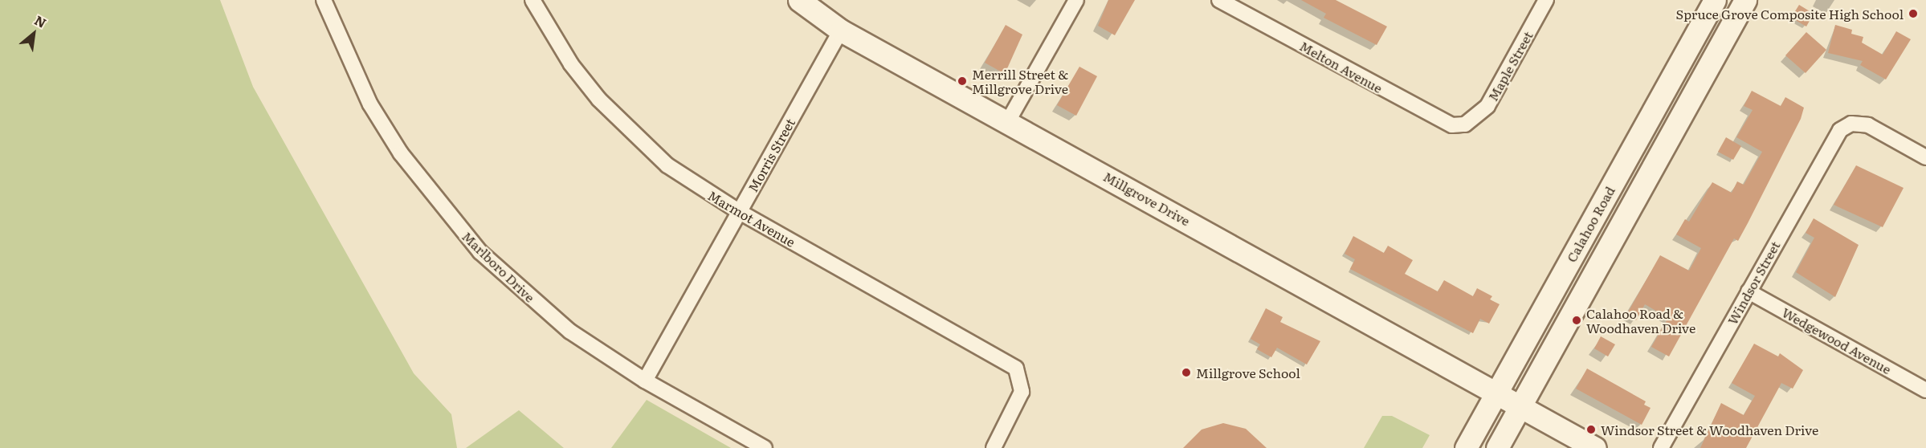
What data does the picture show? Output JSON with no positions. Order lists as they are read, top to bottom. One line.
{"streets":{"main road":["Millgrove Drive","Calahoo Road"],"street":["Maple Street","Melton Avenue","Morris Street","Marmot Avenue","Marlboro Drive","Windsor Street","Wedgewood Avenue"]},"crossings":[["Maple Street","Melton Avenue"],["Morris Street","Millgrove Drive"],["Morris Street","Marmot Avenue"],["Morris Street","Marlboro Drive"],["Millgrove Drive","Calahoo Road"],["Windsor Street","Wedgewood Avenue"]],"places":["Spruce Grove Composite High School","Merrill Street & Millgrove Drive","Calahoo Road & Woodhaven Drive","Millgrove School","Windsor Street & Woodhaven Drive"],"north":"top right"}
